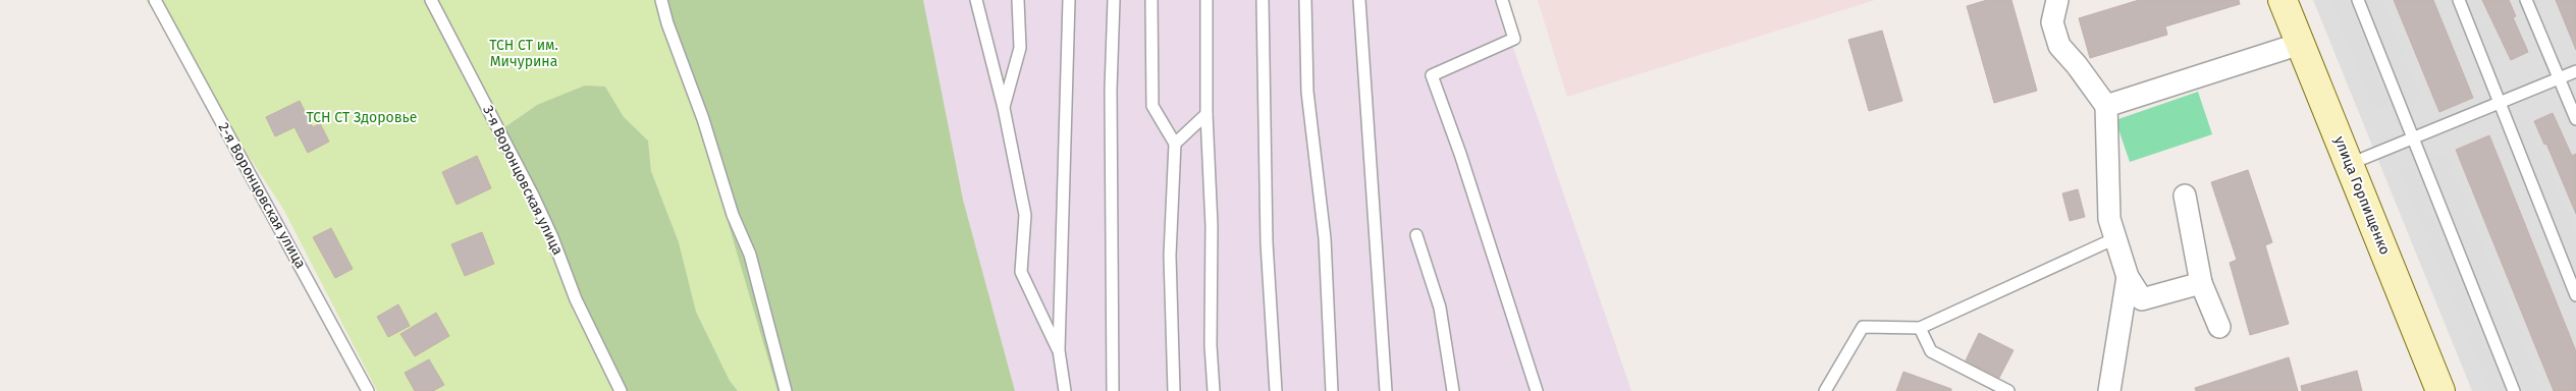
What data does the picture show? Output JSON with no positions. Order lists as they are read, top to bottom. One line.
{"streets":{"main road":["улица Горпищенко"],"lane":["3-я Воронцовская улица","2-я Воронцовская улица"]},"parks":["ТСН СТ им. Мичурина","ТСН СТ Здоровье"]}
